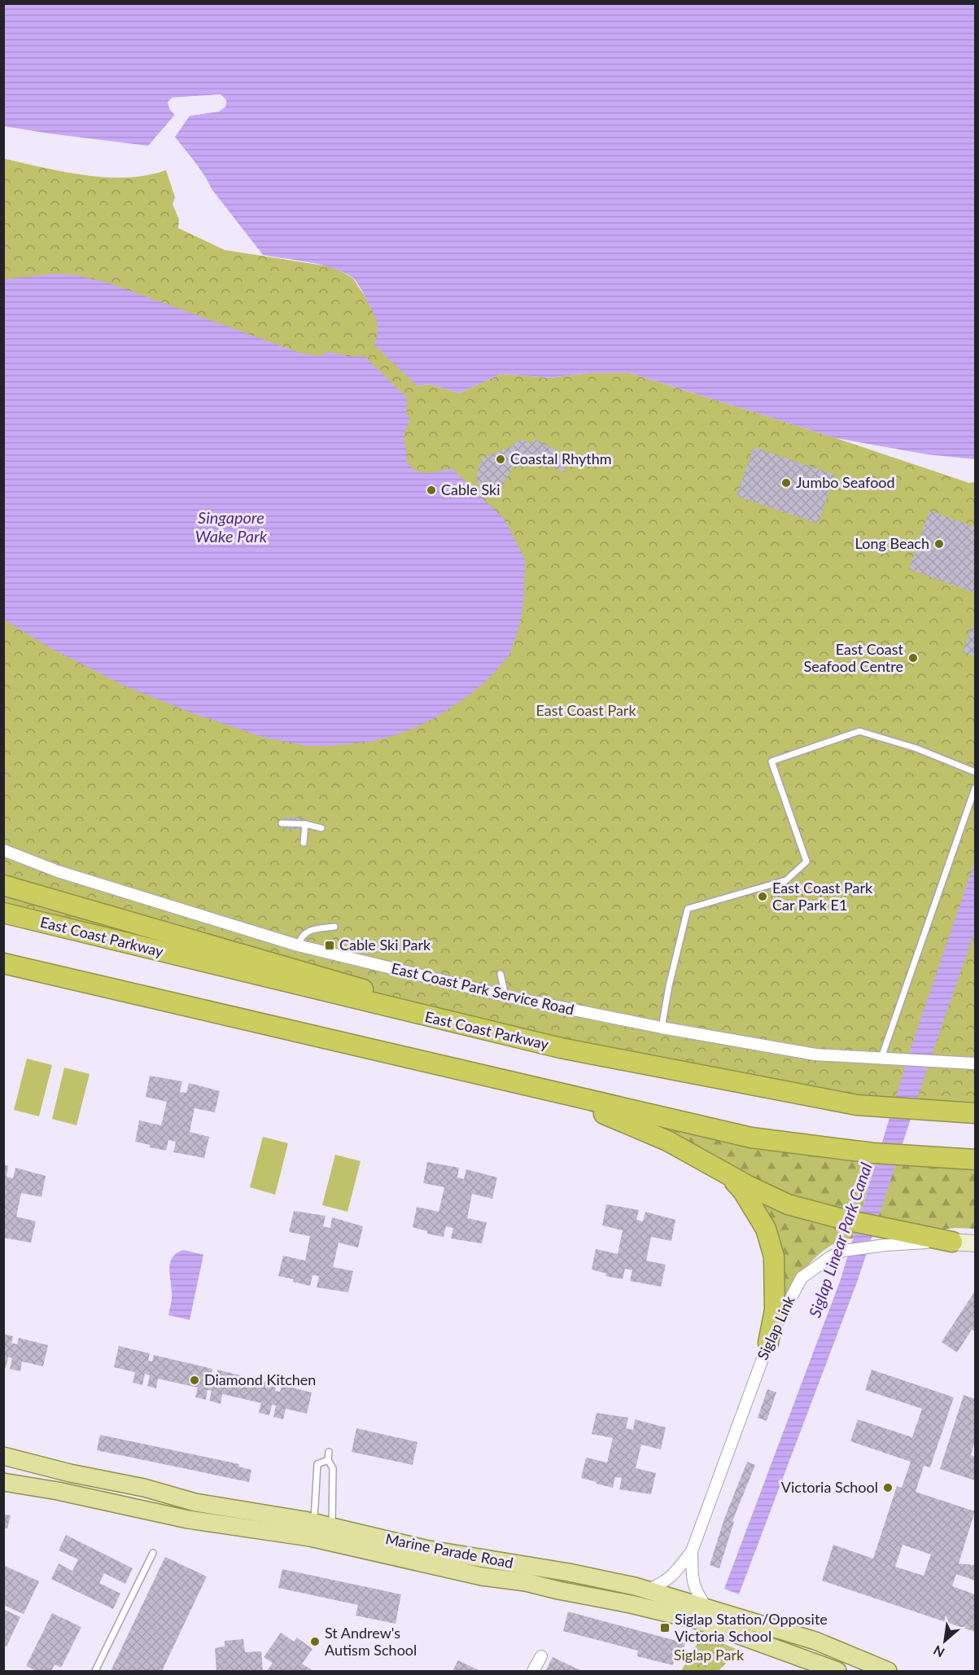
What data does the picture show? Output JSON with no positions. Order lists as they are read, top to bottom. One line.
{"streets":{"highway":["East Coast Parkway"],"main road":["Marine Parade Road"],"street":["East Coast Park Service Road","Siglap Link"]},"crossings":[["Siglap Link","Marine Parade Road"]],"water":["Singapore Wake Park","Siglap Linear Park Canal"],"parks":["East Coast Park","Siglap Park"],"places":{"other":["Coastal Rhythm","Jumbo Seafood","Cable Ski","Long Beach","East Coast Seafood Centre","East Coast Park Car Park E1","Diamond Kitchen","Victoria School","St Andrew's Autism School"],"transit":["Cable Ski Park","Siglap Station/Opposite Victoria School"]},"north":"bottom left"}
